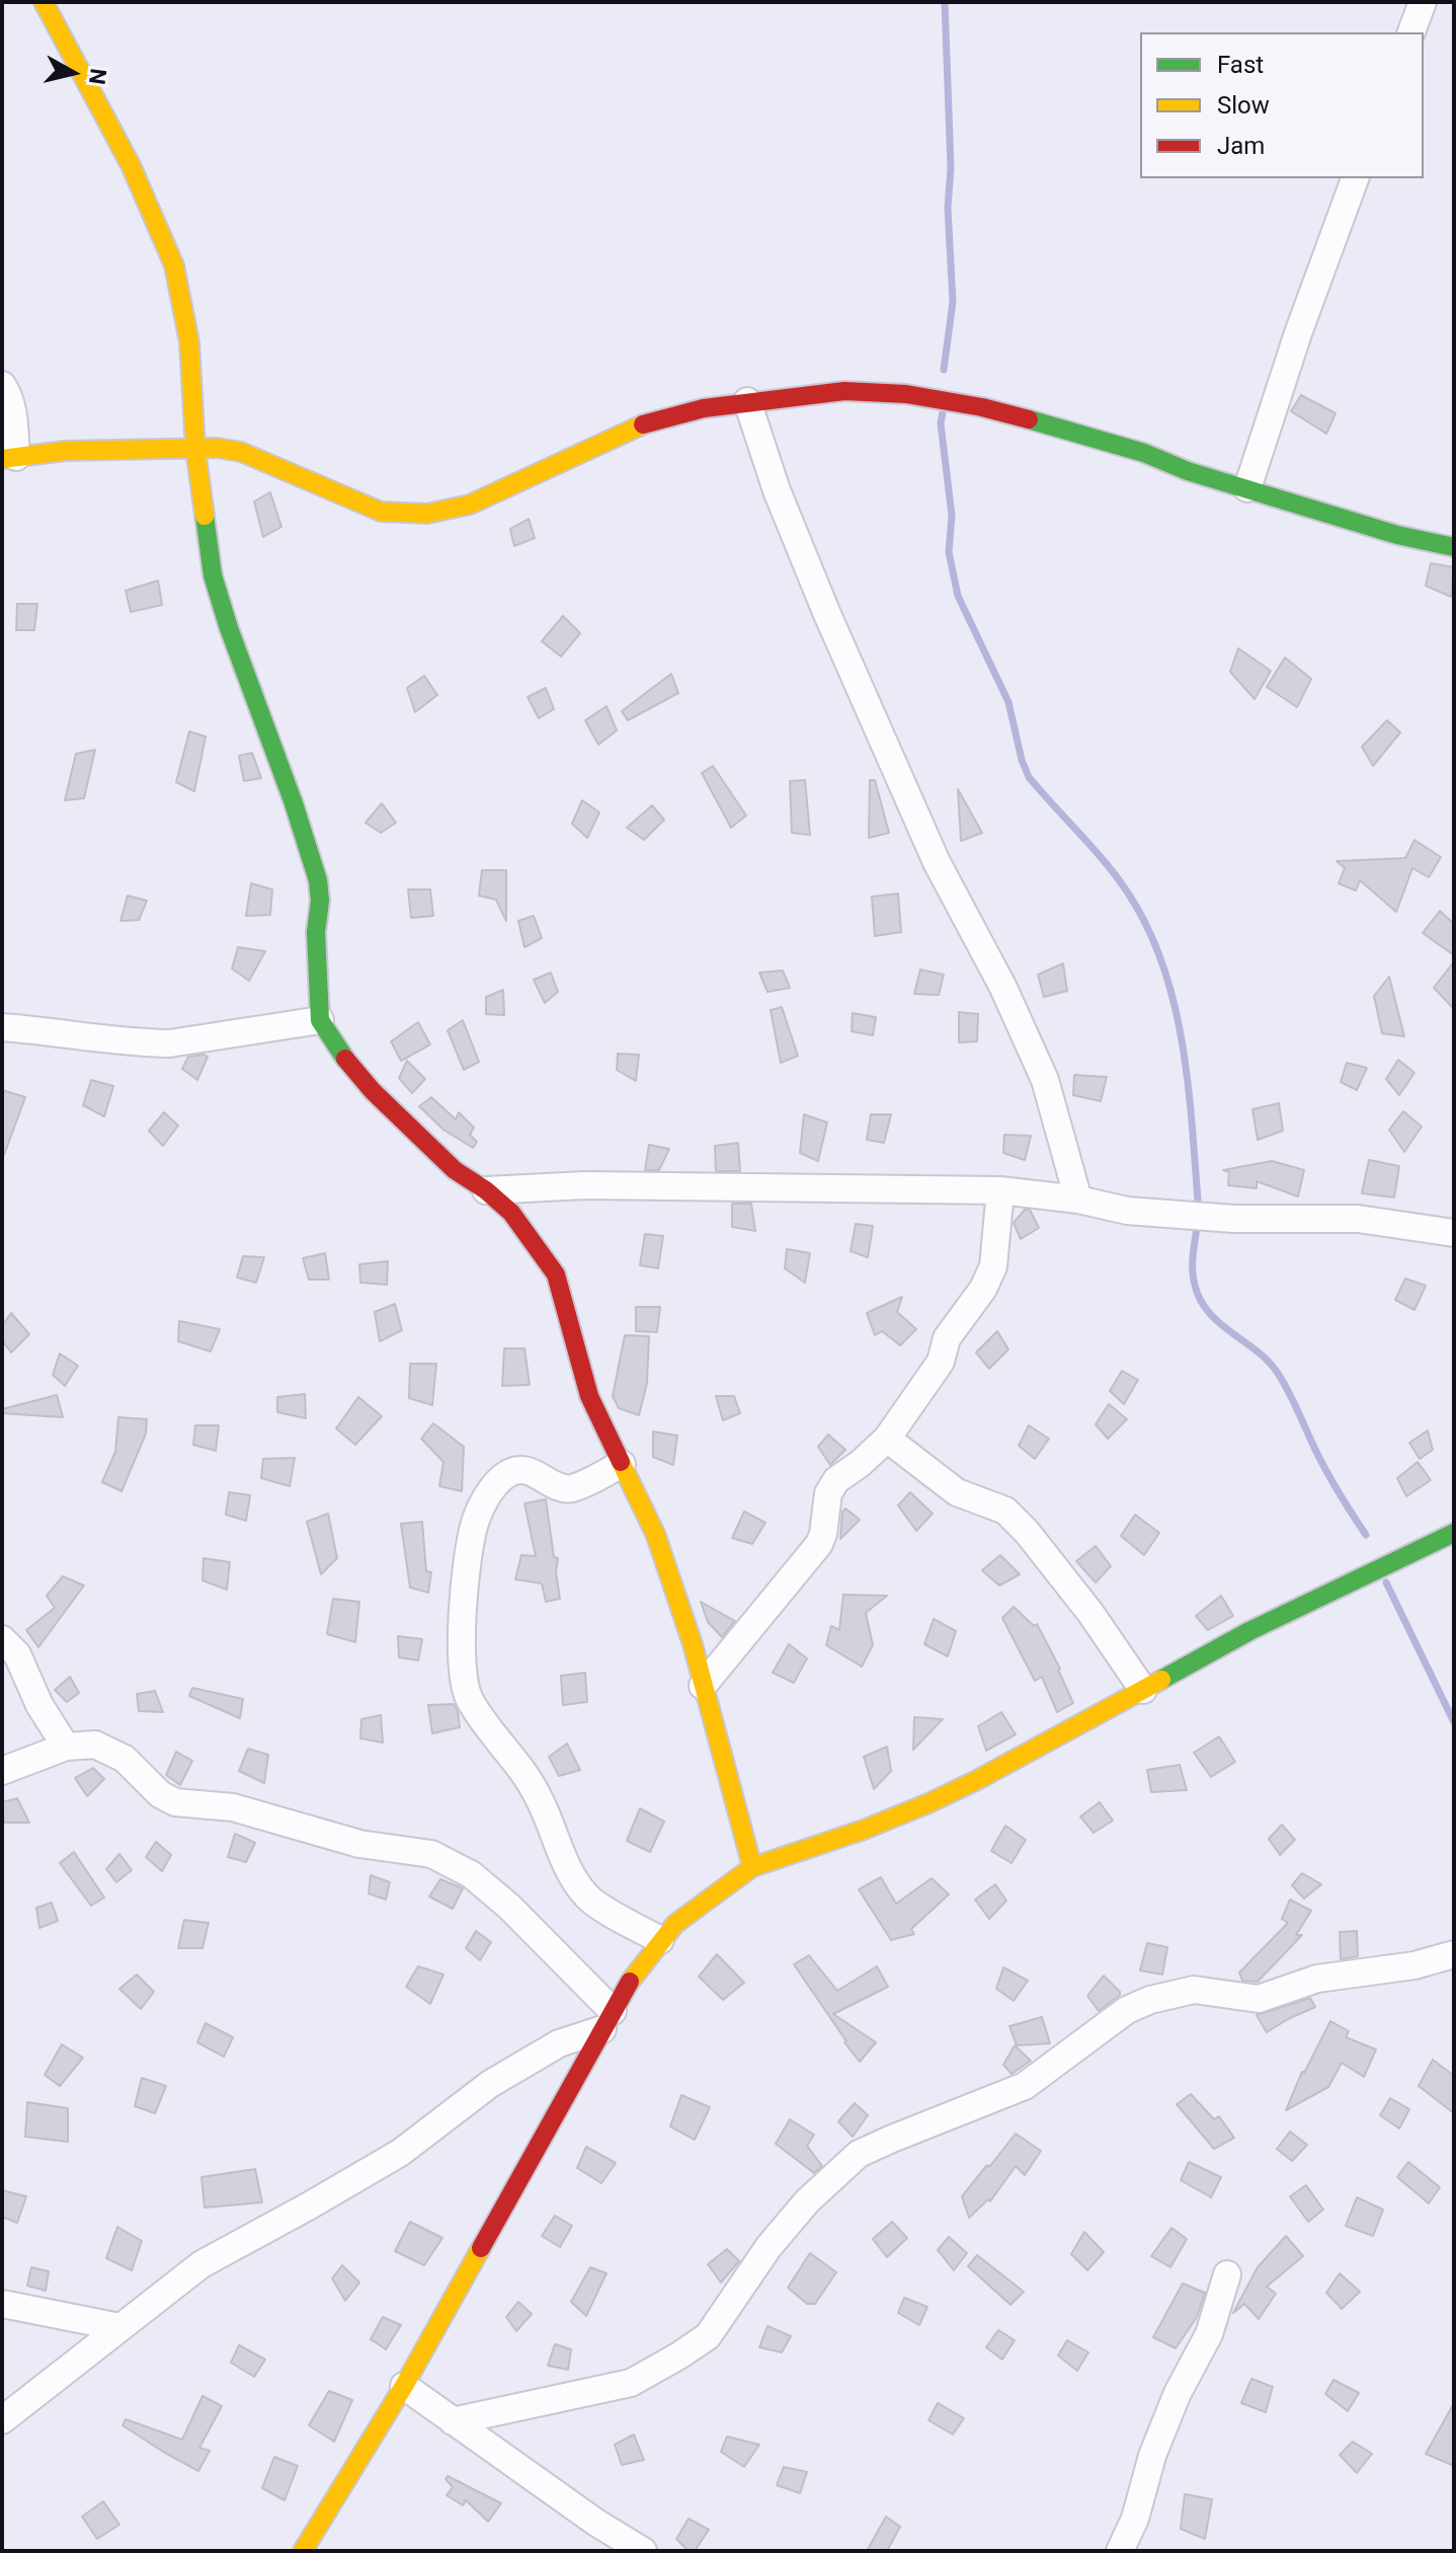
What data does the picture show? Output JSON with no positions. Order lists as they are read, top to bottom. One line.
{"legend":["Fast","Slow","Jam"],"north":"right"}
